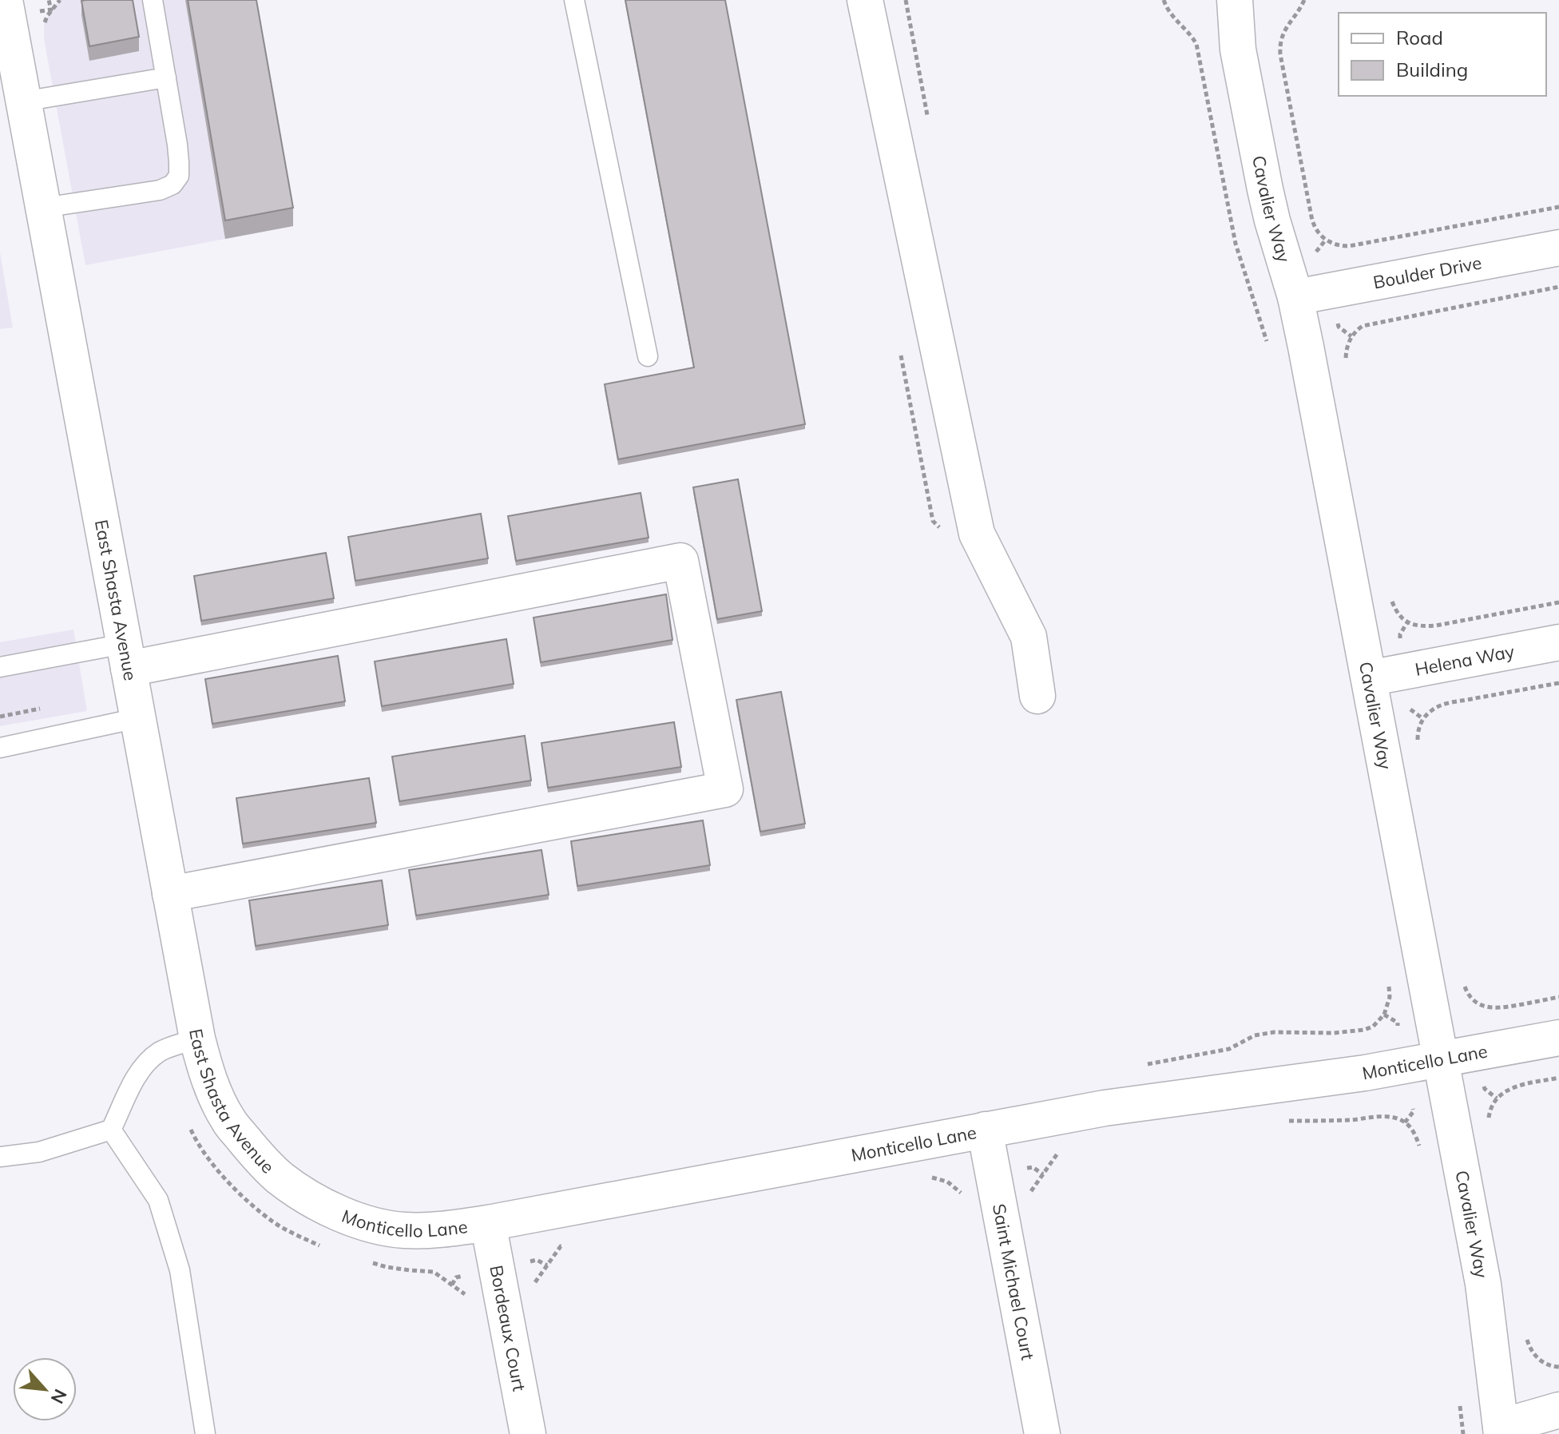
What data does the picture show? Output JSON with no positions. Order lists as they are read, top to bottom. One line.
{"streets":{"street":["Cavalier Way","Boulder Drive","East Shasta Avenue","Helena Way","Monticello Lane","Saint Michael Court","Bordeaux Court"]},"crossings":[["Cavalier Way","Boulder Drive"],["Cavalier Way","Helena Way"],["Cavalier Way","Monticello Lane"],["East Shasta Avenue","Monticello Lane"],["Monticello Lane","Saint Michael Court"],["Monticello Lane","Bordeaux Court"]],"legend":["Road","Building"],"north":"bottom right"}
